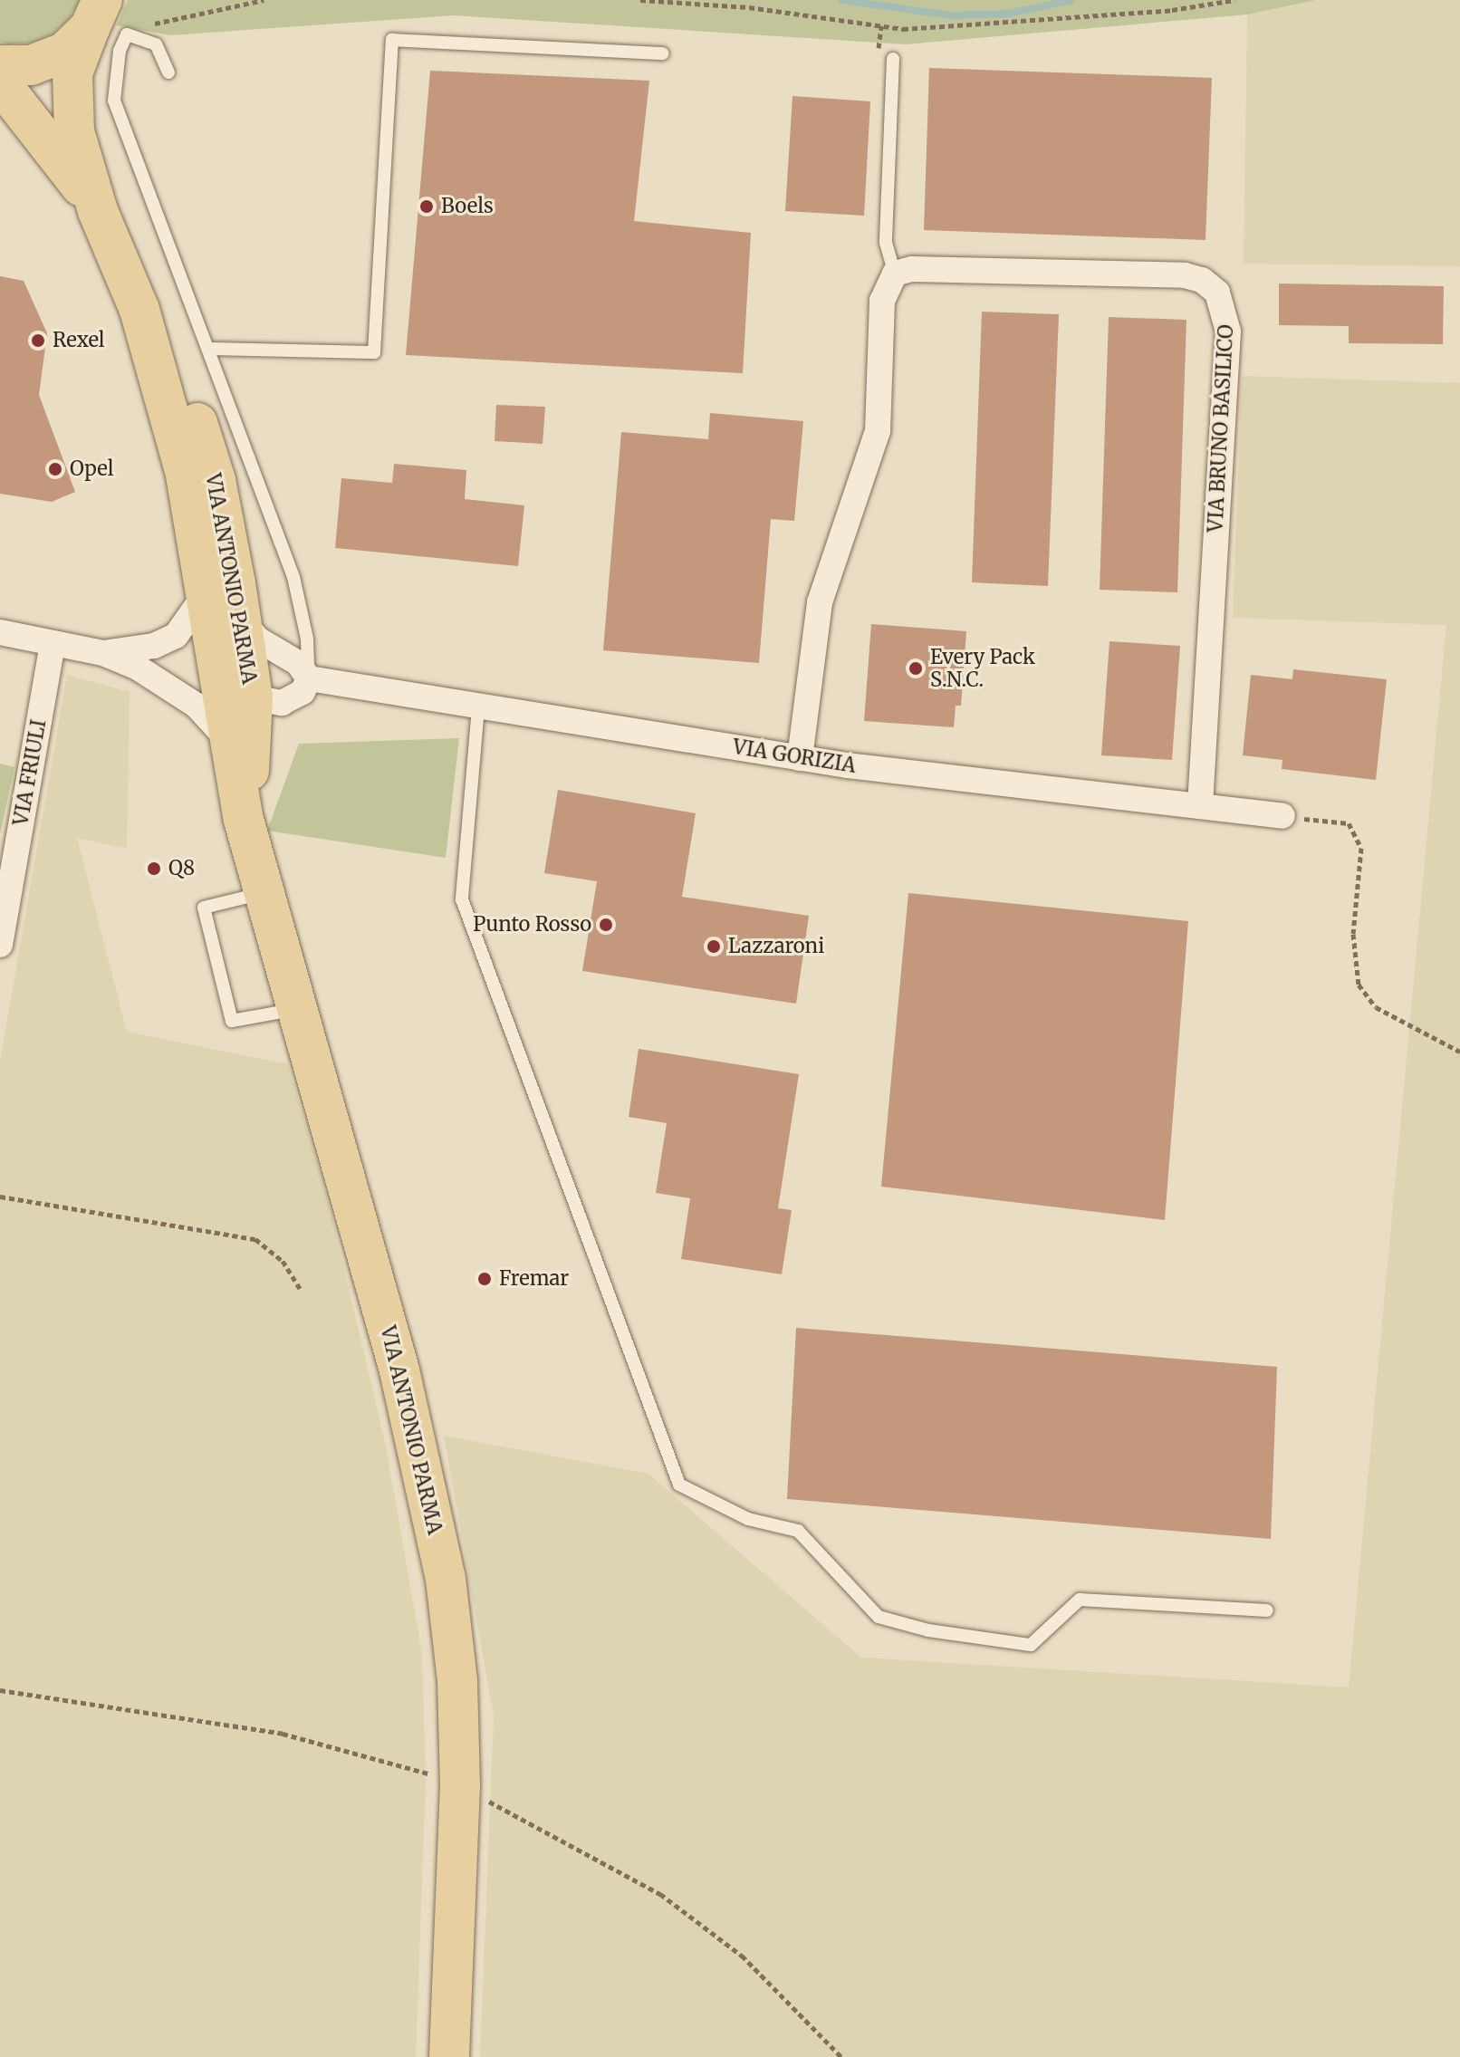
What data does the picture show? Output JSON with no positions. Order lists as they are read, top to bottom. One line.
{"streets":{"main road":["VIA ANTONIO PARMA"],"street":["VIA BRUNO BASILICO","VIA GORIZIA","VIA FRIULI"]},"crossings":[["VIA BRUNO BASILICO","VIA GORIZIA"]],"places":["Boels","Rexel","Opel","Every Pack S.N.C.","Q8","Punto Rosso","Lazzaroni","Fremar"]}
